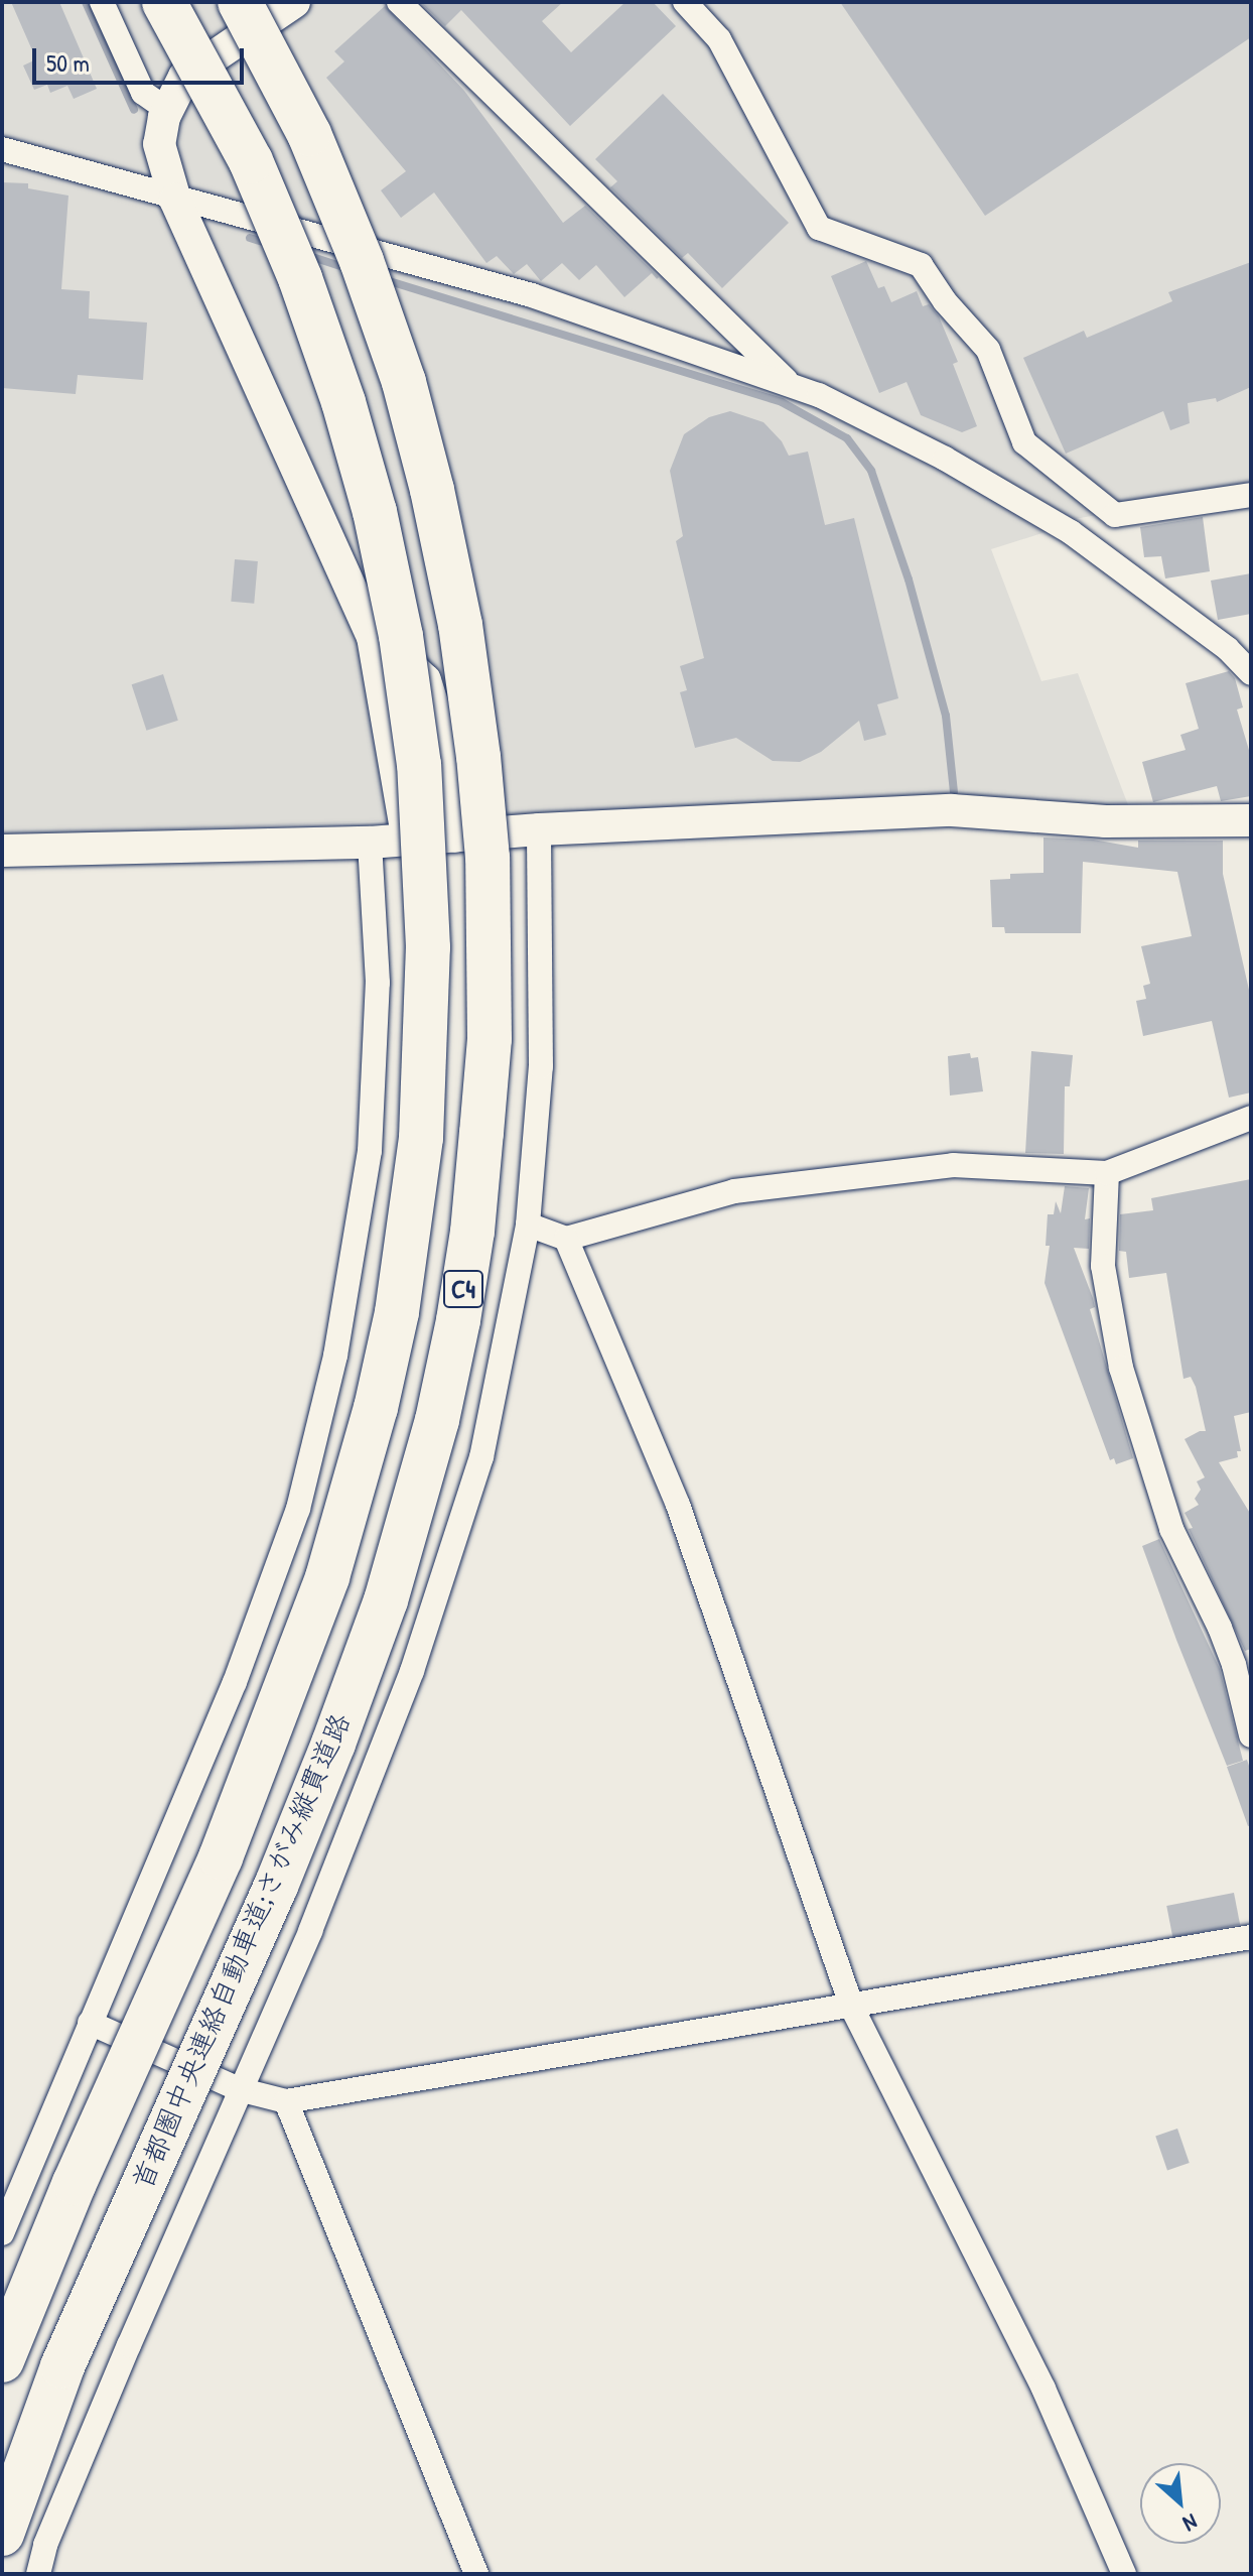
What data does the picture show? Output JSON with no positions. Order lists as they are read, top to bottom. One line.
{"streets":{"highway":["C4","首都圏中央連絡自動車道;さがみ縦貫道路"]},"scale_bar":"50 m","north":"bottom right"}
